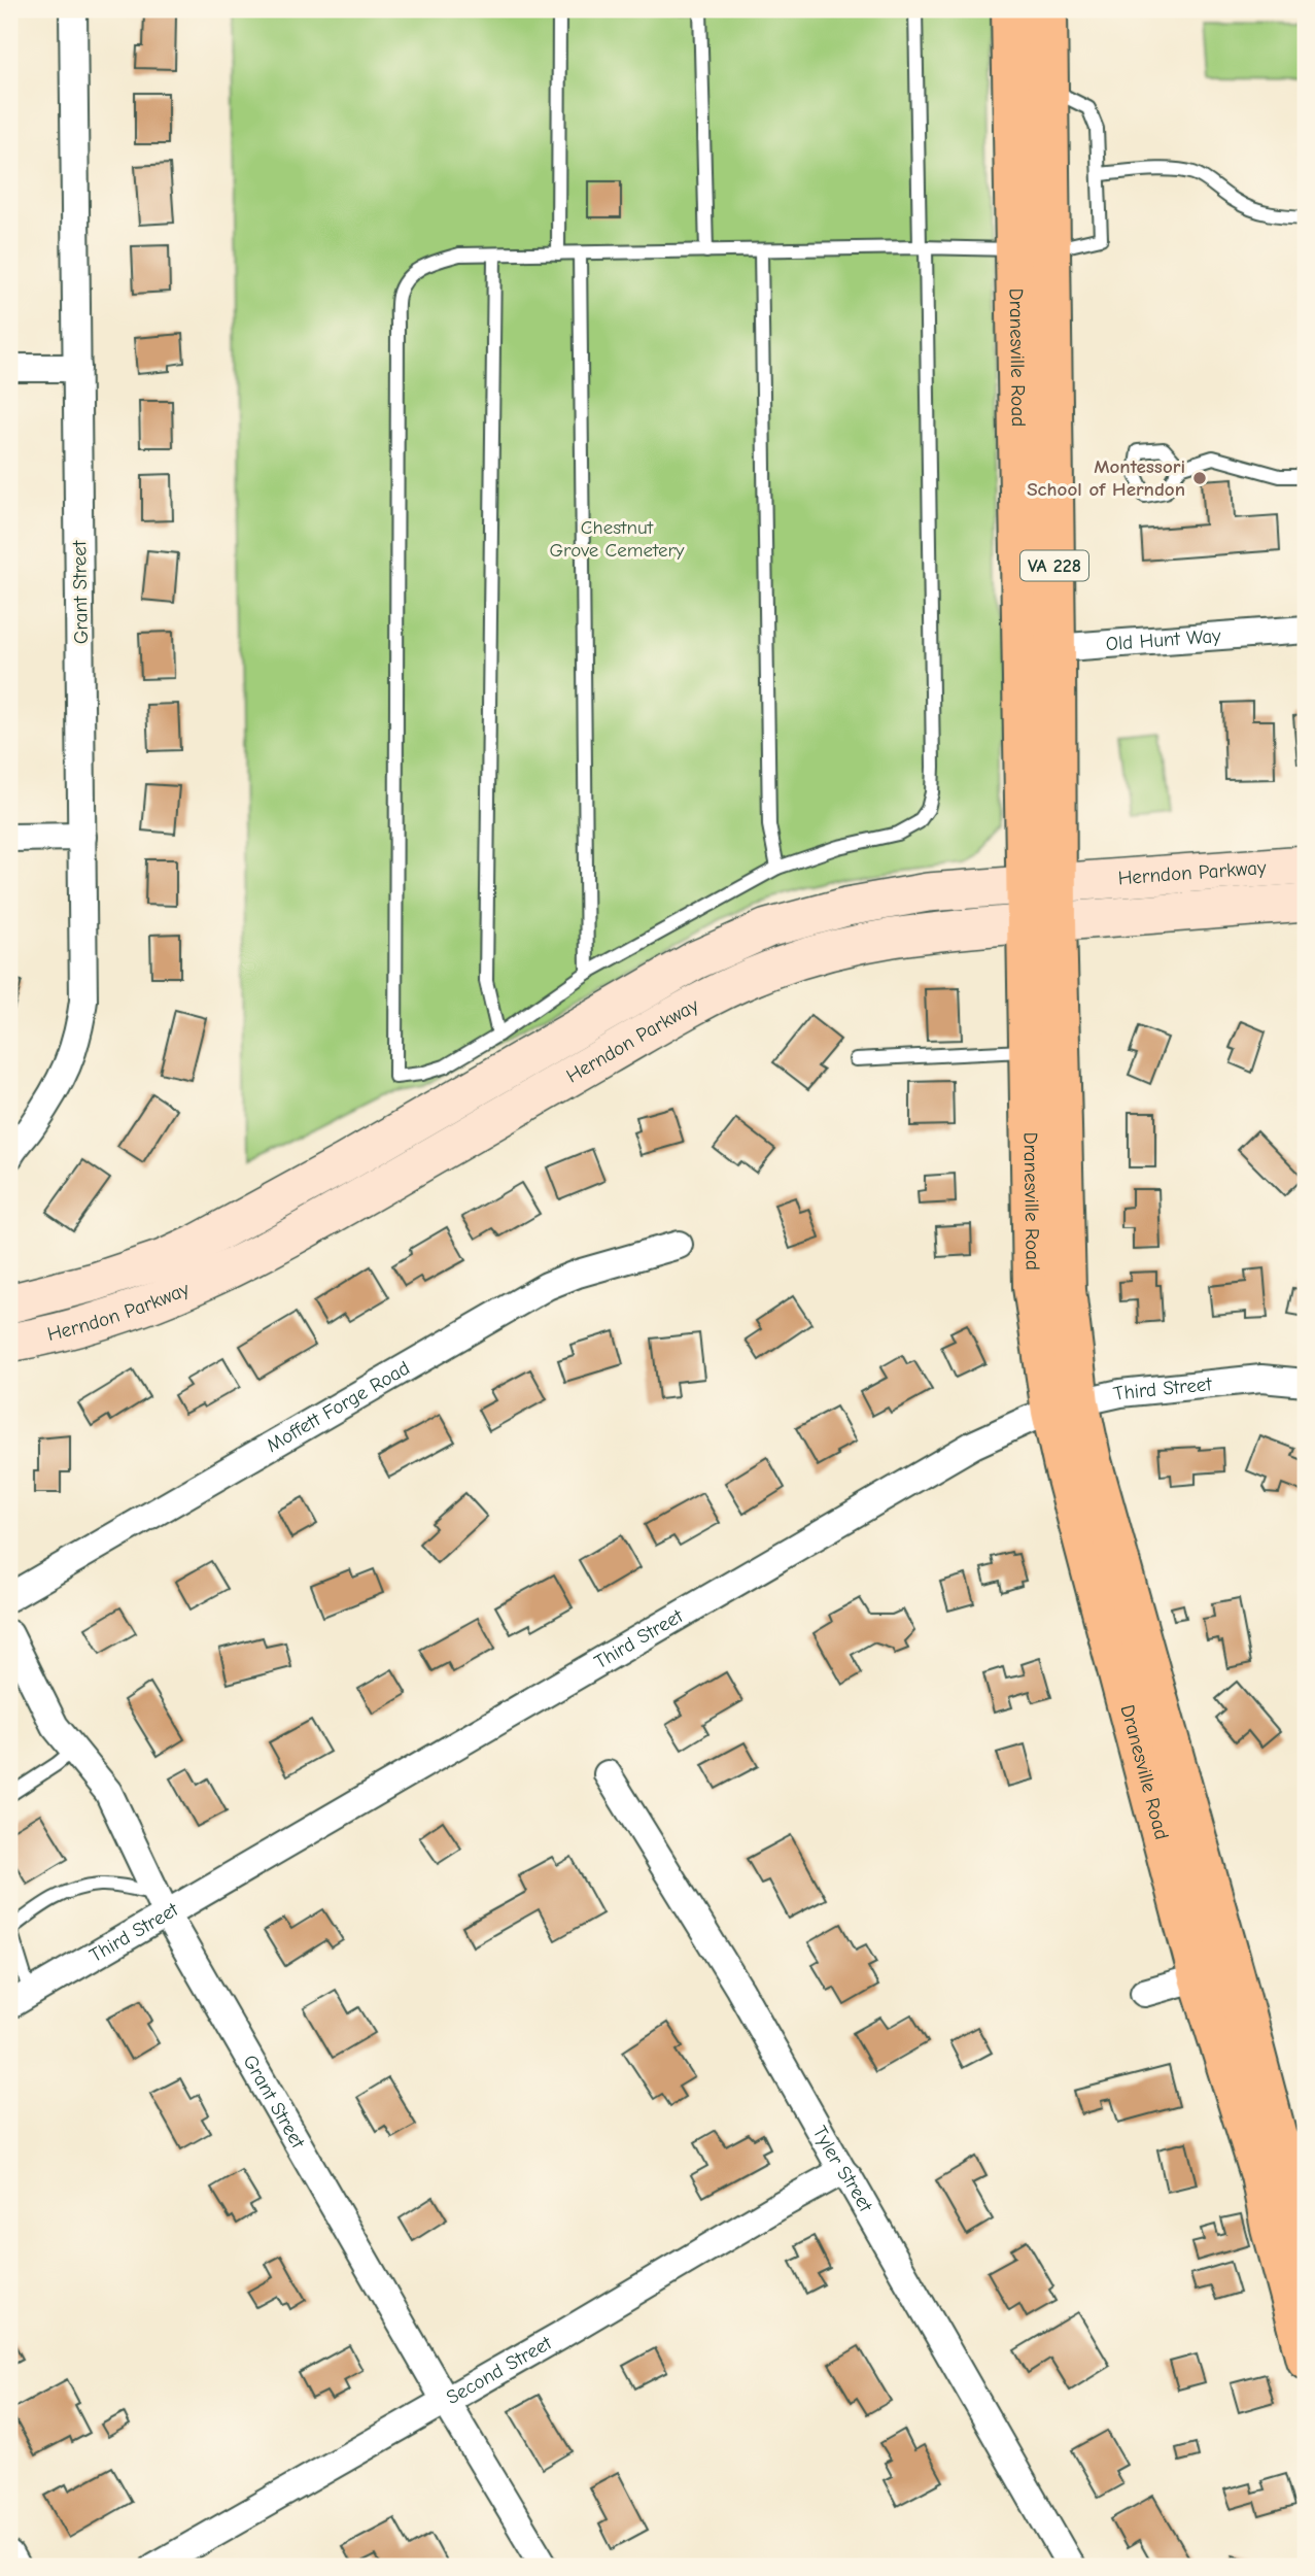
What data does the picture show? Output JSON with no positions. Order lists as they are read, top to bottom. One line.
{"streets":{"main road":["Dranesville Road","VA 228","Herndon Parkway"],"street":["Grant Street","Old Hunt Way","Third Street","Moffett Forge Road","Tyler Street","Second Street"]},"crossings":[["Dranesville Road","Old Hunt Way"],["Dranesville Road","Herndon Parkway"],["Dranesville Road","Third Street"],["Grant Street","Third Street"],["Grant Street","Second Street"],["Tyler Street","Second Street"]],"parks":["Chestnut Grove Cemetery"],"places":["Montessori School of Herndon"]}
